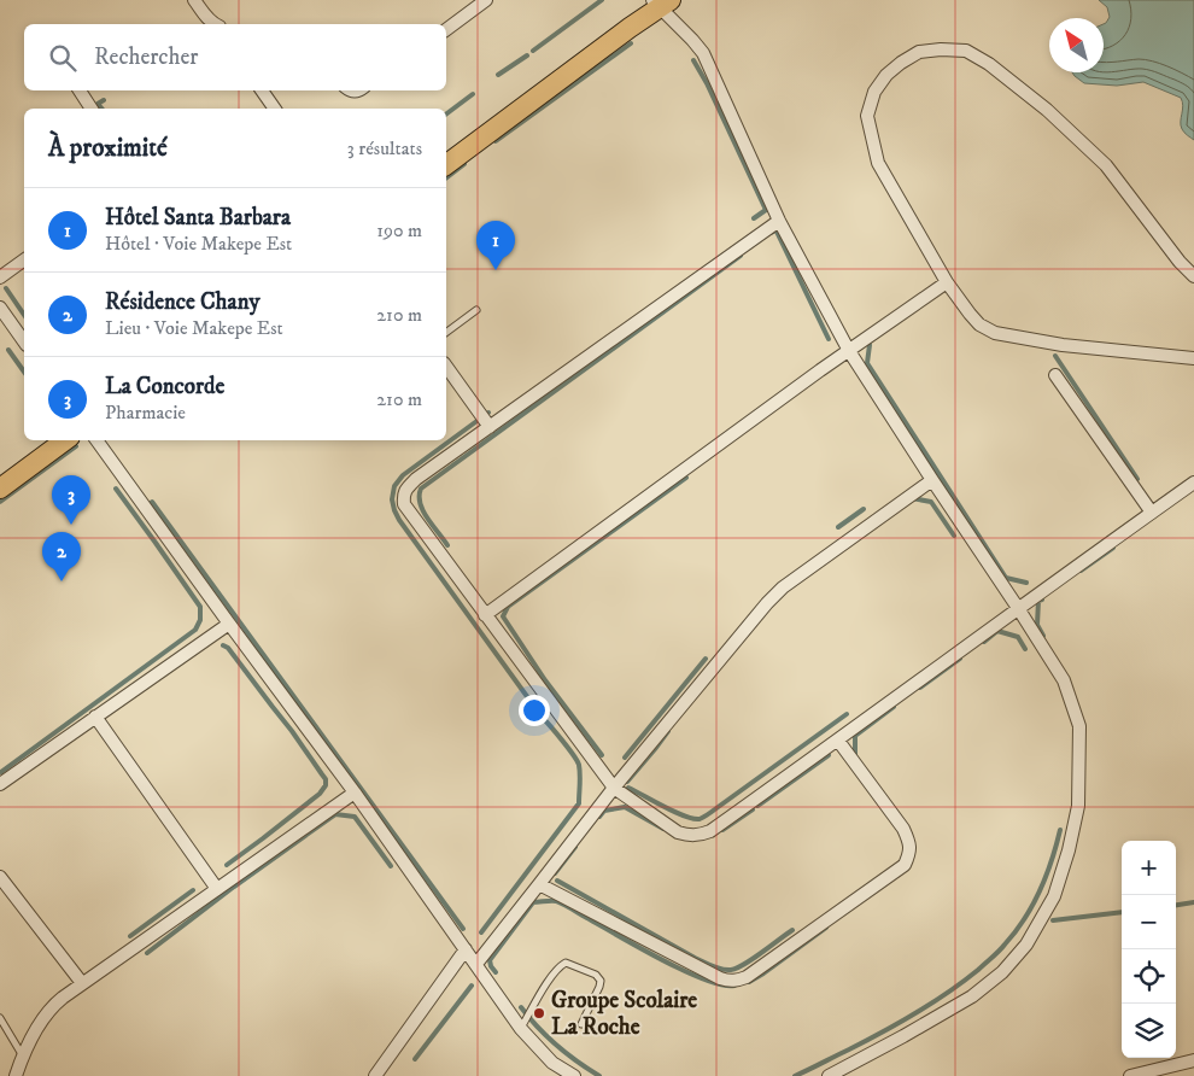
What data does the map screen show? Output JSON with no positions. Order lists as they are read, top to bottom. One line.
{"places":["Groupe Scolaire La Roche"],"north":"top left","page":{"search":"Rechercher","heading":["À proximité","3 résultats"],"list":[{"mark":"1","name":"Hôtel Santa Barbara","note":"Hôtel · Voie Makepe Est","value":"190 m"},{"mark":"2","name":"Résidence Chany","note":"Lieu · Voie Makepe Est","value":"210 m"},{"mark":"3","name":"La Concorde","note":"Pharmacie","value":"210 m"}],"pins":["1","3","2"],"map_buttons":["+","−"]}}
